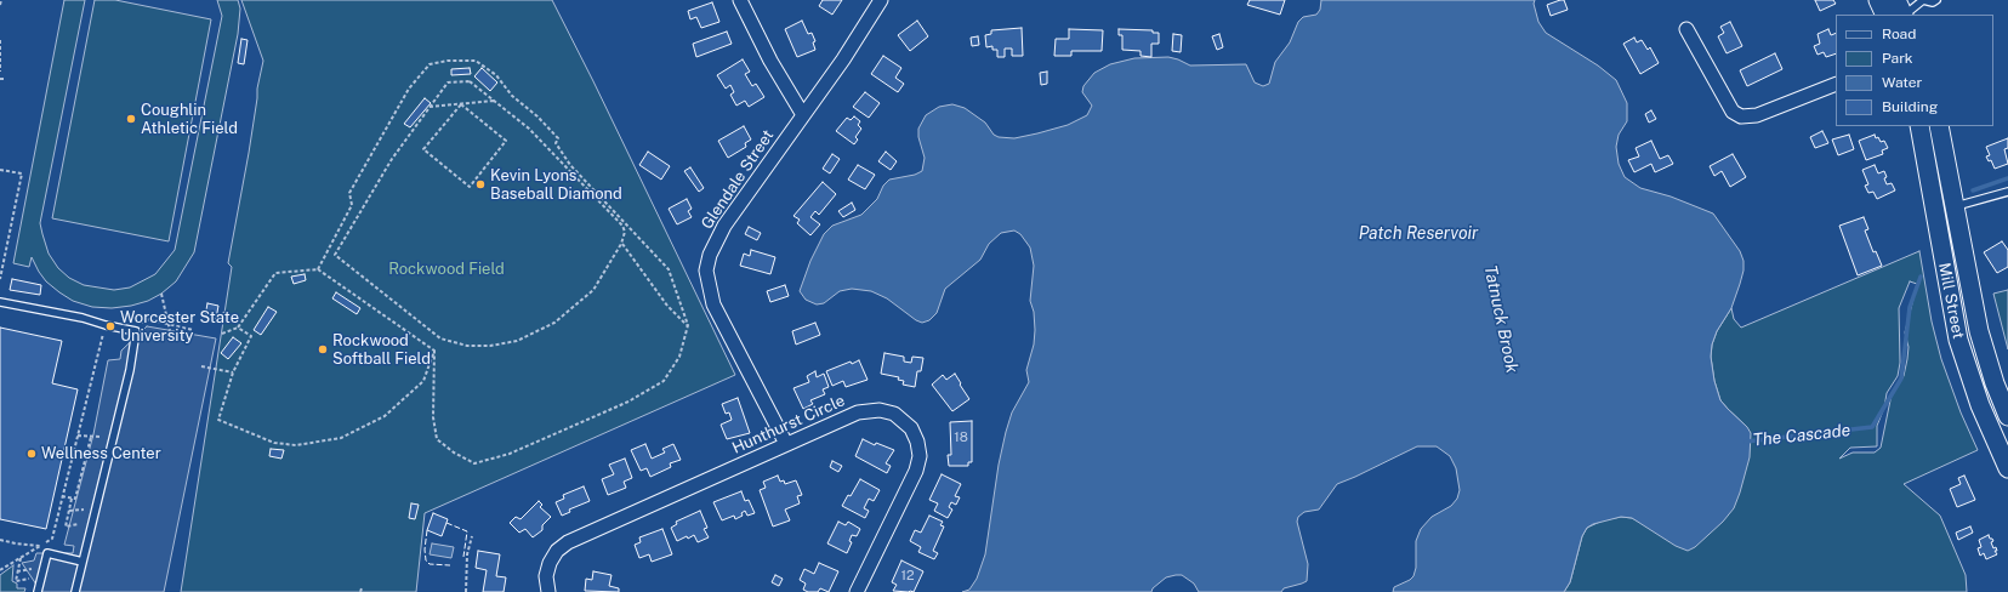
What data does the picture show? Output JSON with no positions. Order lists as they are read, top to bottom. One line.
{"streets":{"main road":["Mill Street"],"street":["Glendale Street","Hunthurst Circle"]},"crossings":[["Glendale Street","Hunthurst Circle"]],"water":["Patch Reservoir","Tatnuck Brook","The Cascade"],"parks":["Rockwood Field"],"places":["Coughlin Athletic Field","Kevin Lyons Baseball Diamond","Worcester State University","Rockwood Softball Field","Wellness Center"],"house_numbers":["18","12"],"legend":["Road","Park","Water","Building"]}
